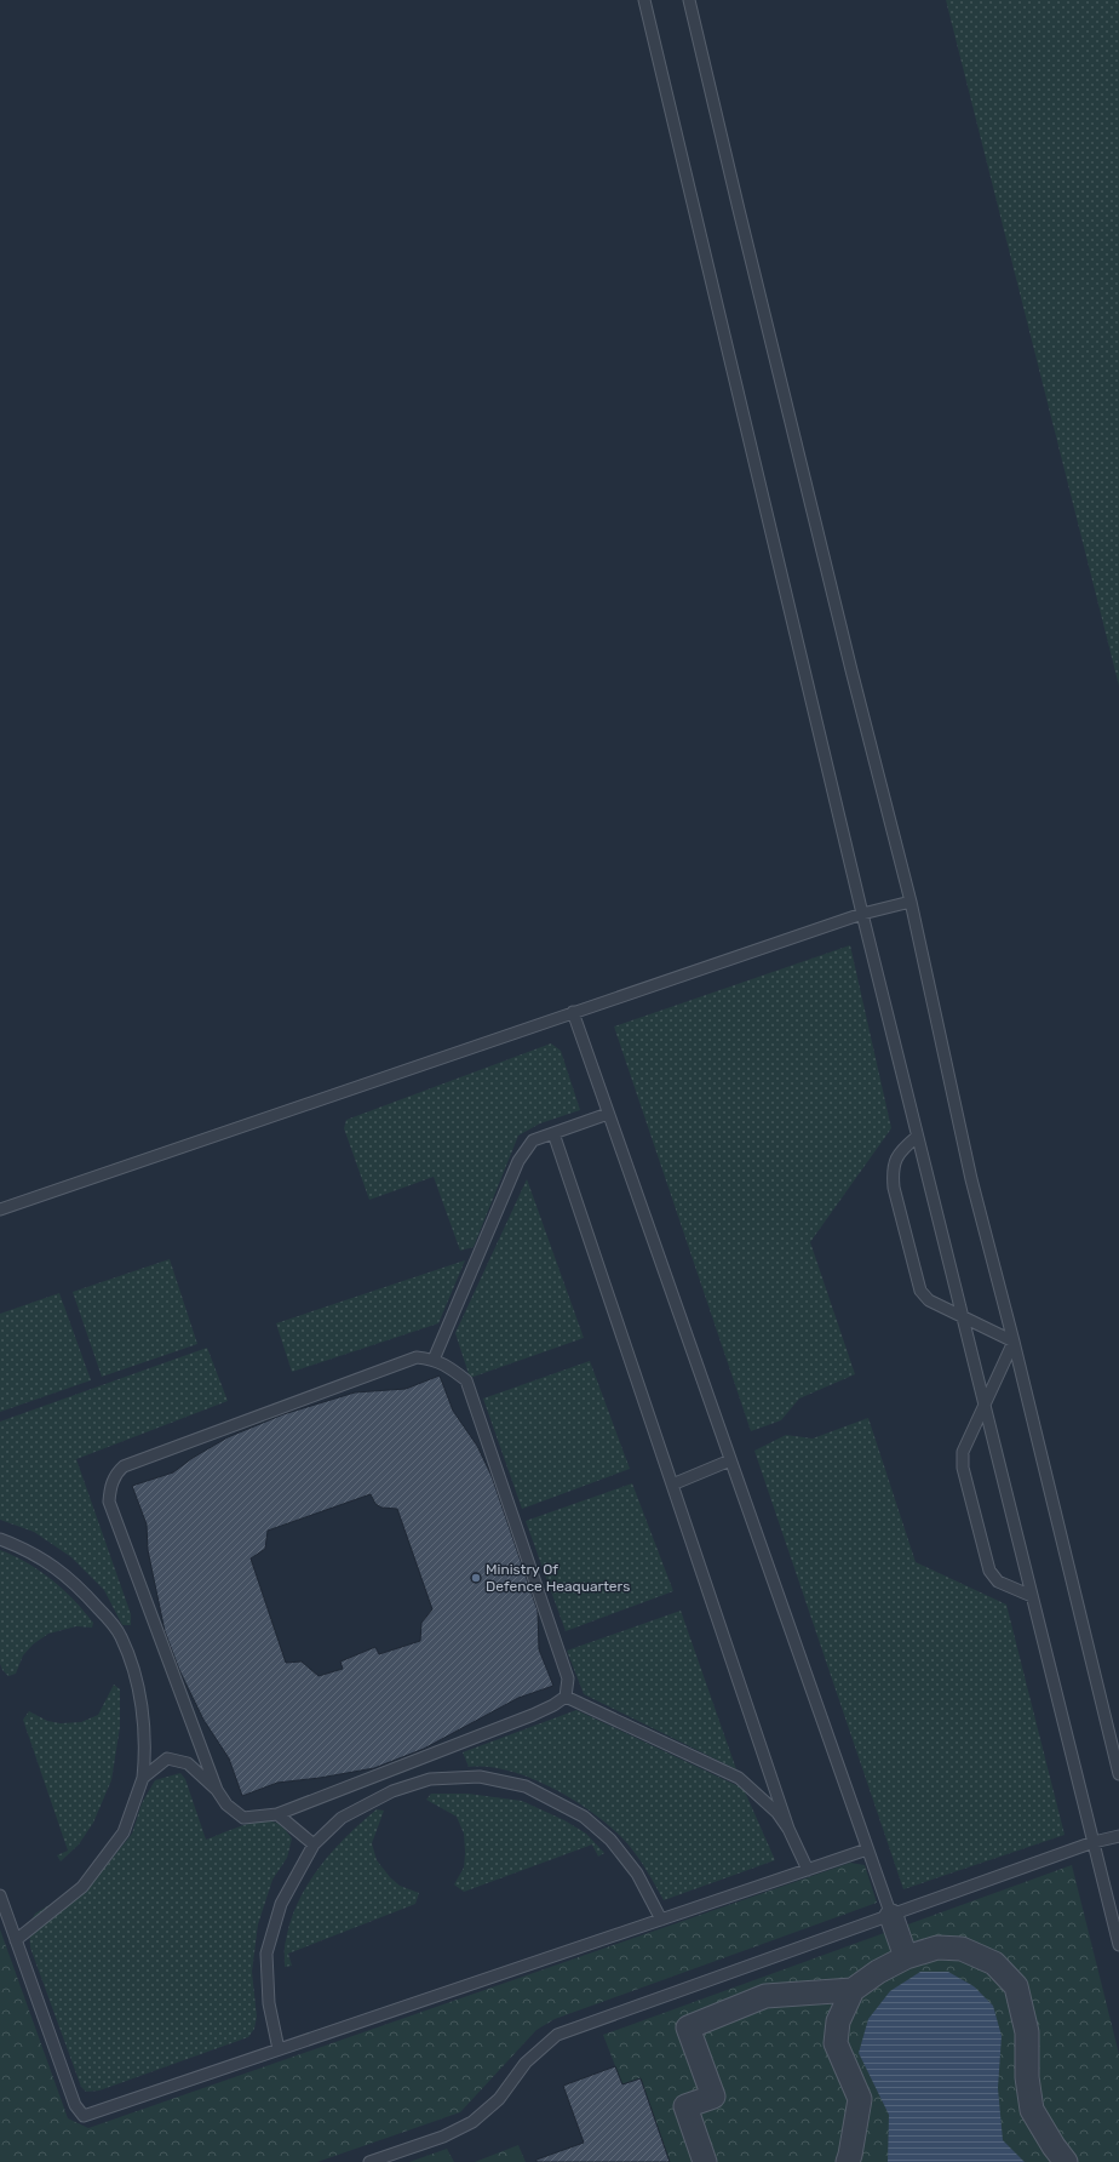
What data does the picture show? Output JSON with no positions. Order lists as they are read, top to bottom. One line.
{"places":["Ministry Of Defence Heaquarters"]}
